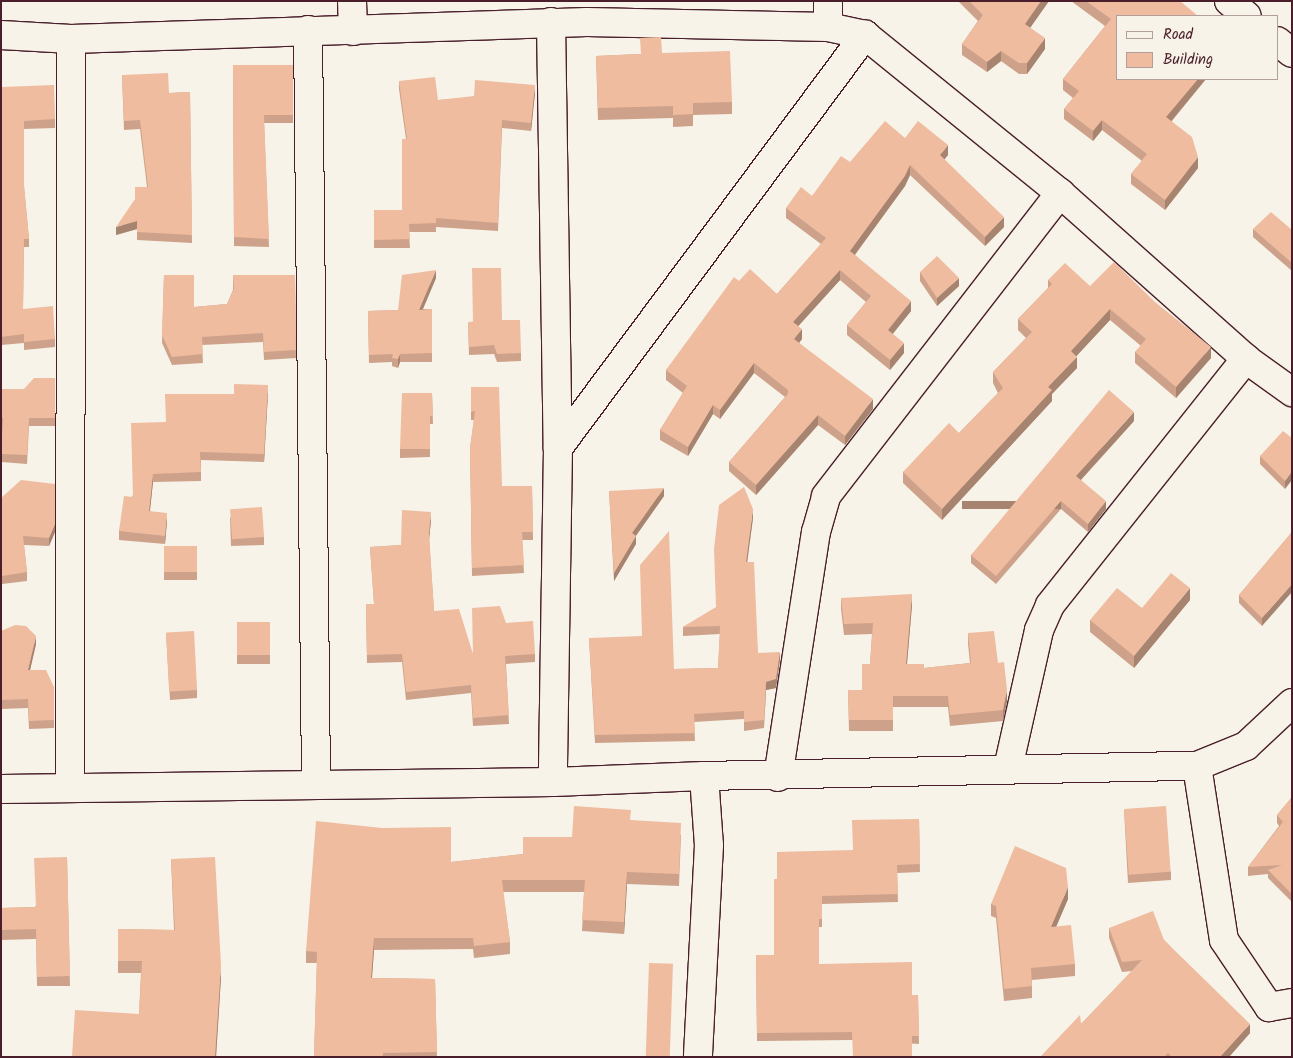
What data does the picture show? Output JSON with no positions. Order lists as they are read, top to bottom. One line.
{"legend":["Road","Building"]}
